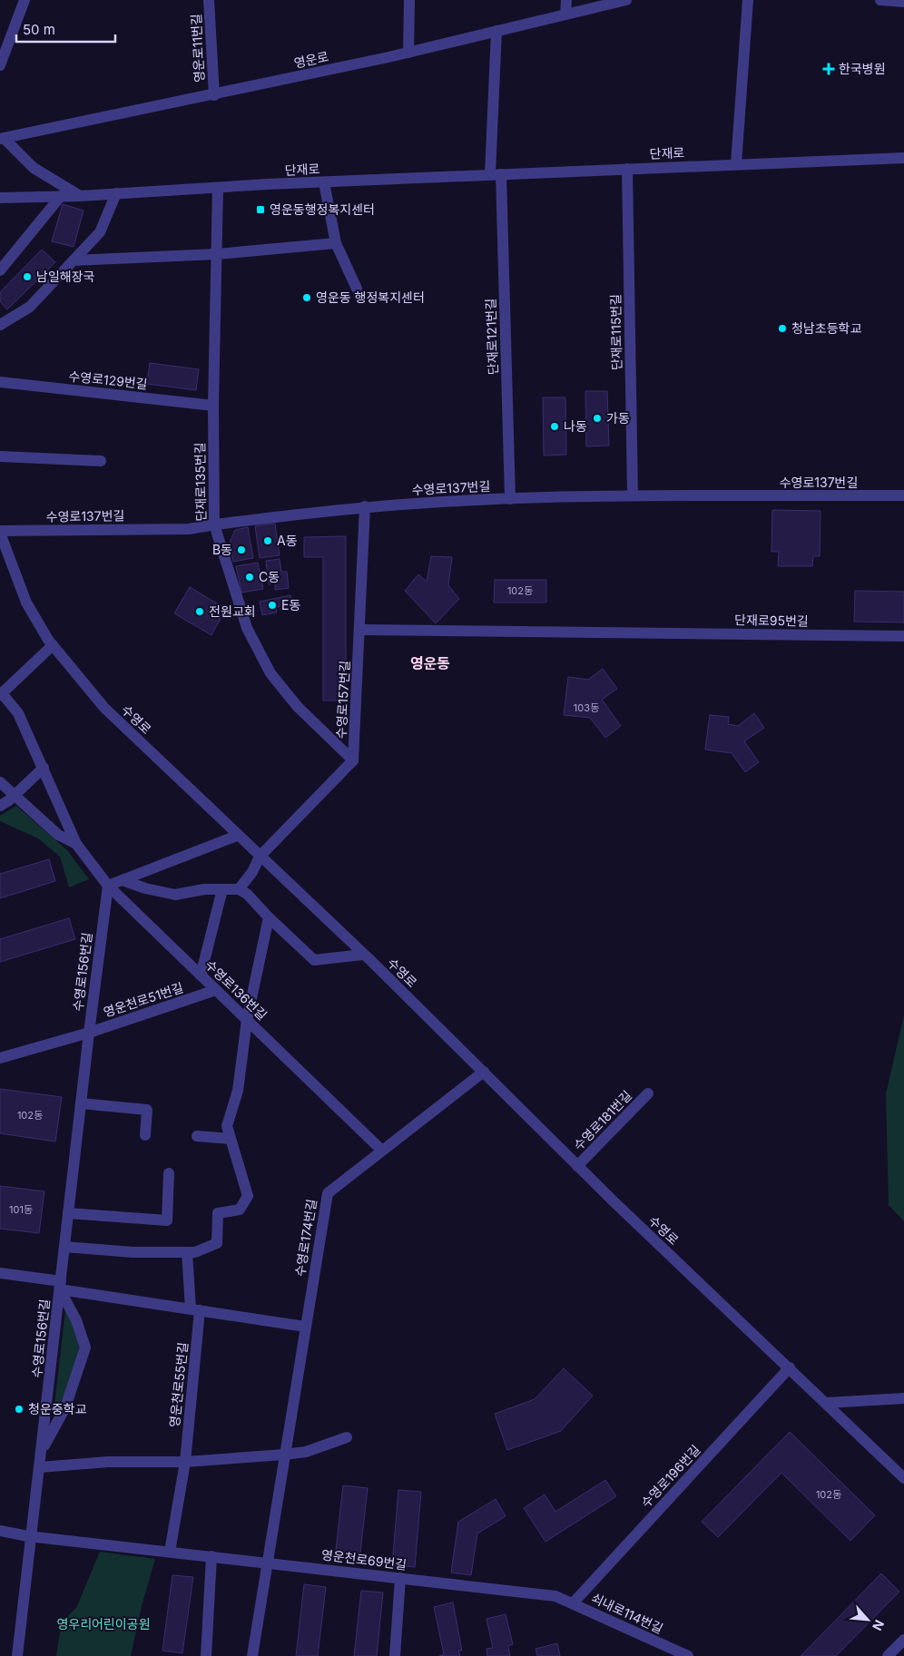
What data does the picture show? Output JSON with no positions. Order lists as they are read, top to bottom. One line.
{"streets":{"street":["영운로11번길","영운로","단재로","단재로115번길","단재로121번길","수영로129번길","단재로135번길","수영로137번길","단재로95번길","수영로157번길","수영로","수영로156번길","수영로136번길","영운천로51번길","수영로181번길","수영로174번길","영운천로55번길","수영로196번길","영운천로69번길","쇠내로114번길"]},"crossings":[["영운로11번길","영운로"],["단재로","단재로115번길"],["단재로","단재로121번길"],["단재로","단재로135번길"],["단재로115번길","수영로137번길"],["단재로121번길","수영로137번길"],["수영로129번길","단재로135번길"],["단재로135번길","수영로137번길"],["단재로135번길","수영로157번길"],["수영로137번길","수영로157번길"],["수영로137번길","수영로"],["단재로95번길","수영로157번길"],["수영로","수영로181번길"],["수영로","수영로174번길"],["수영로","수영로196번길"],["수영로156번길","수영로136번길"],["수영로156번길","영운천로51번길"],["수영로156번길","영운천로69번길"],["수영로136번길","영운천로51번길"],["수영로136번길","수영로174번길"],["수영로174번길","영운천로69번길"],["수영로196번길","쇠내로114번길"],["영운천로69번길","쇠내로114번길"]],"districts":["영운동"],"parks":["영우리어린이공원"],"places":{"health":["한국병원"],"transit":["영운동행정복지센터"],"other":["남일해장국","영운동 행정복지센터","청남초등학교","가동","나동","A동","B동","C동","E동","전원교회","청운중학교"]},"house_numbers":["102동","103동","102동","101동","102동"],"scale_bar":"50 m","north":"bottom right"}
